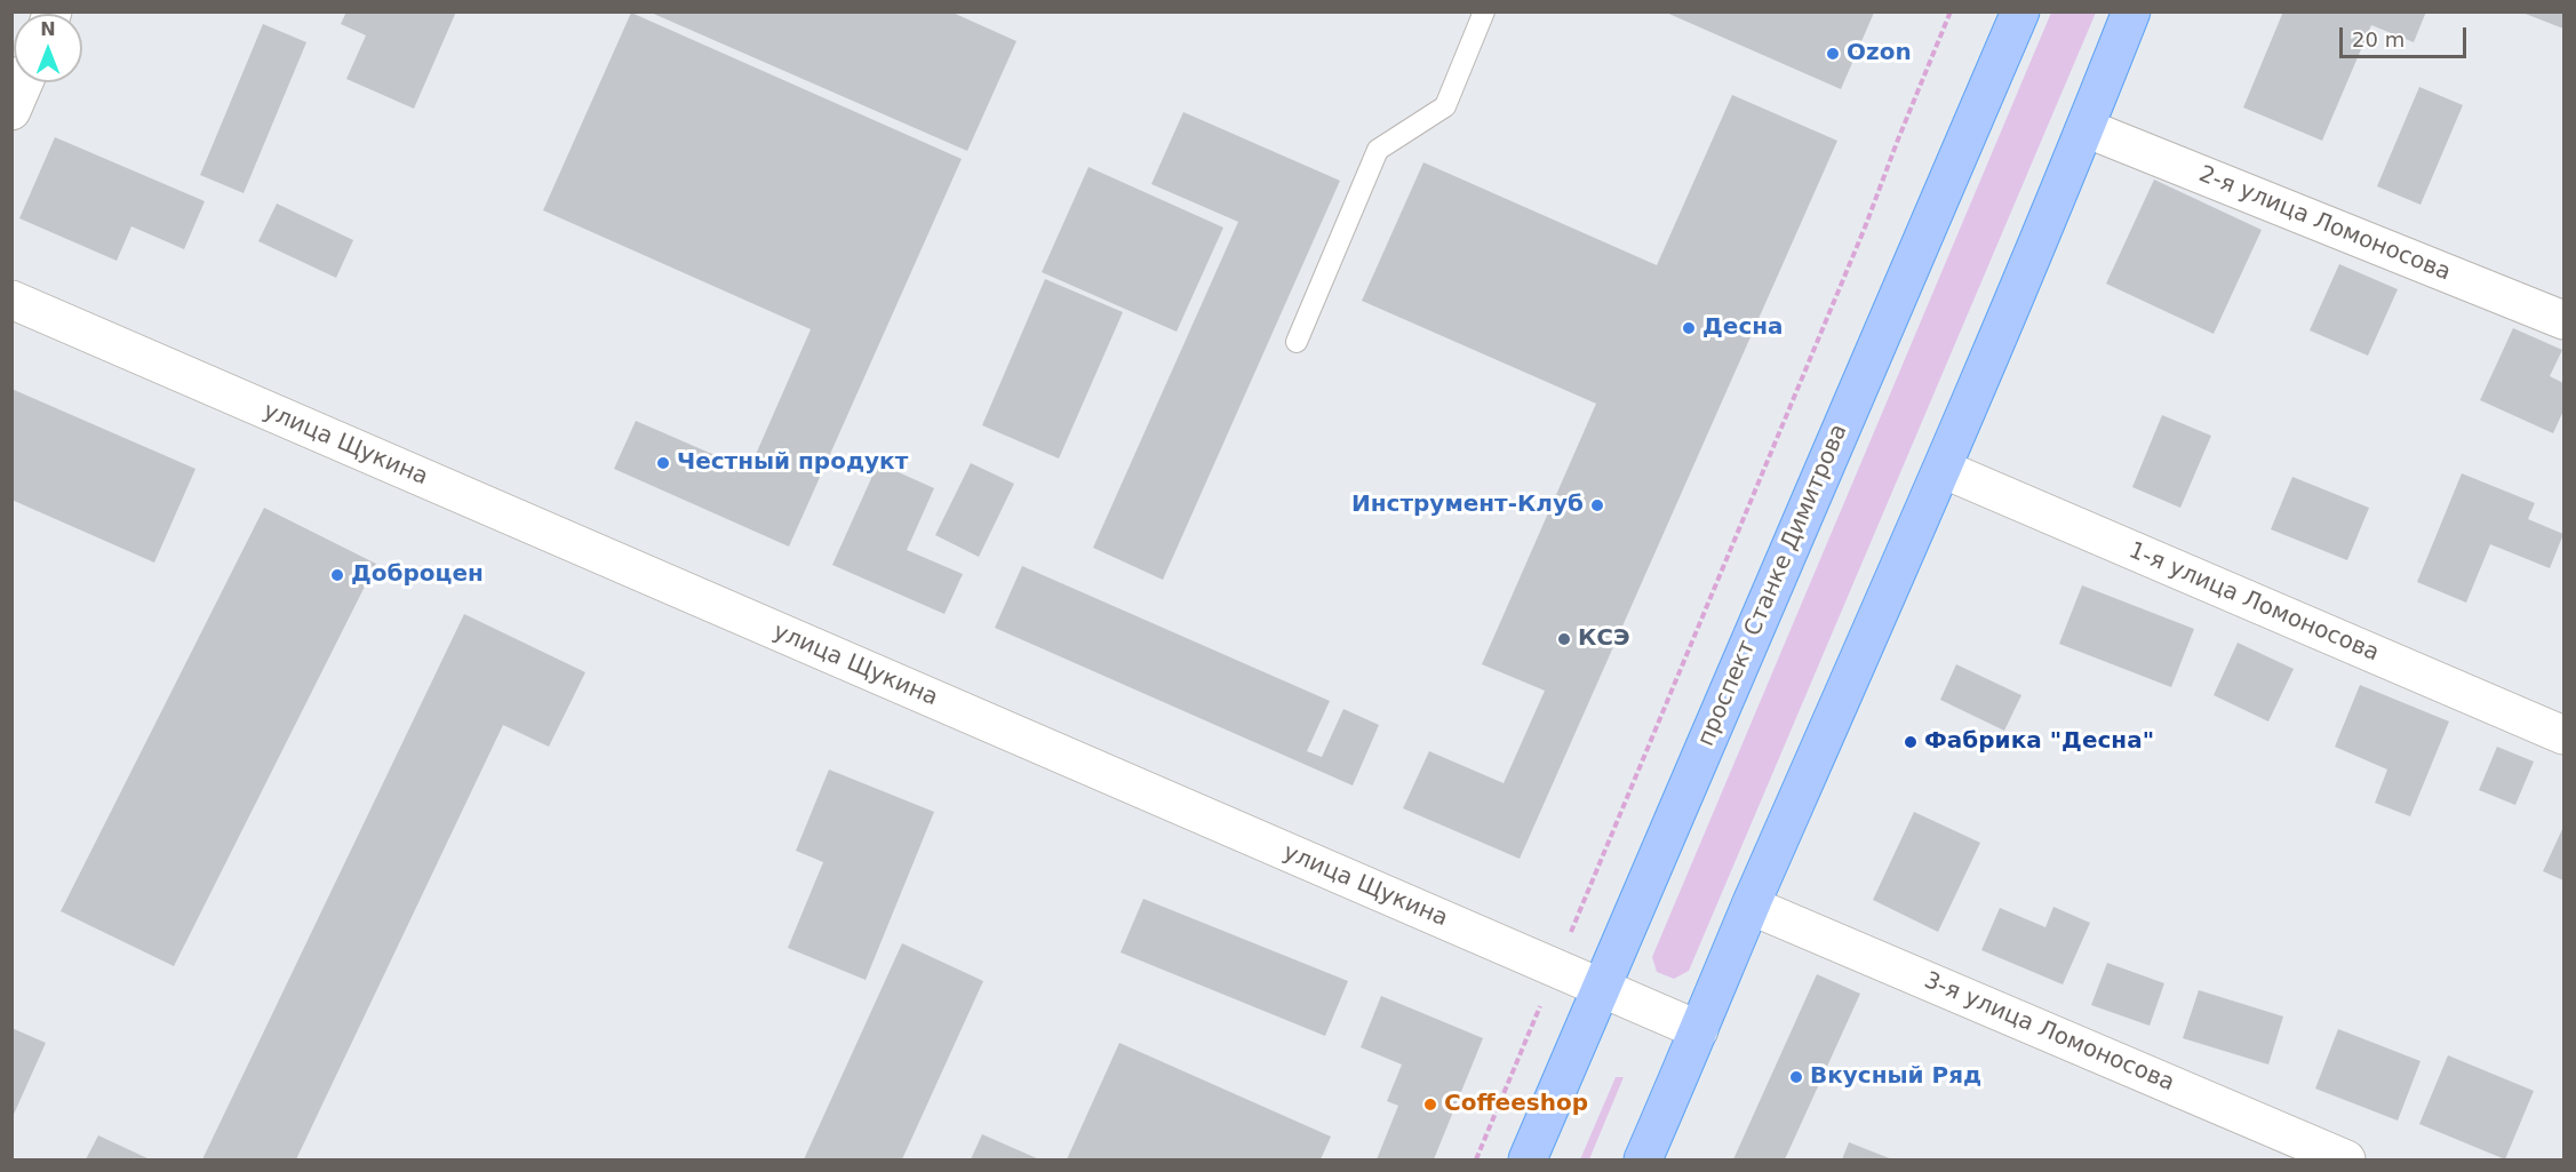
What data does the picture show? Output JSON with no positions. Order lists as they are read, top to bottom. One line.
{"streets":{"main road":["проспект Станке Димитрова"],"street":["2-я улица Ломоносова","улица Щукина","1-я улица Ломоносова","3-я улица Ломоносова"]},"crossings":[["улица Щукина","проспект Станке Димитрова"]],"places":["Ozon","Десна","Честный продукт","Инструмент-Клуб","Доброцен","КСЭ","Фабрика \"Десна\"","Вкусный Ряд","Coffeeshop"],"scale_bar":"20 m","north":"top"}
